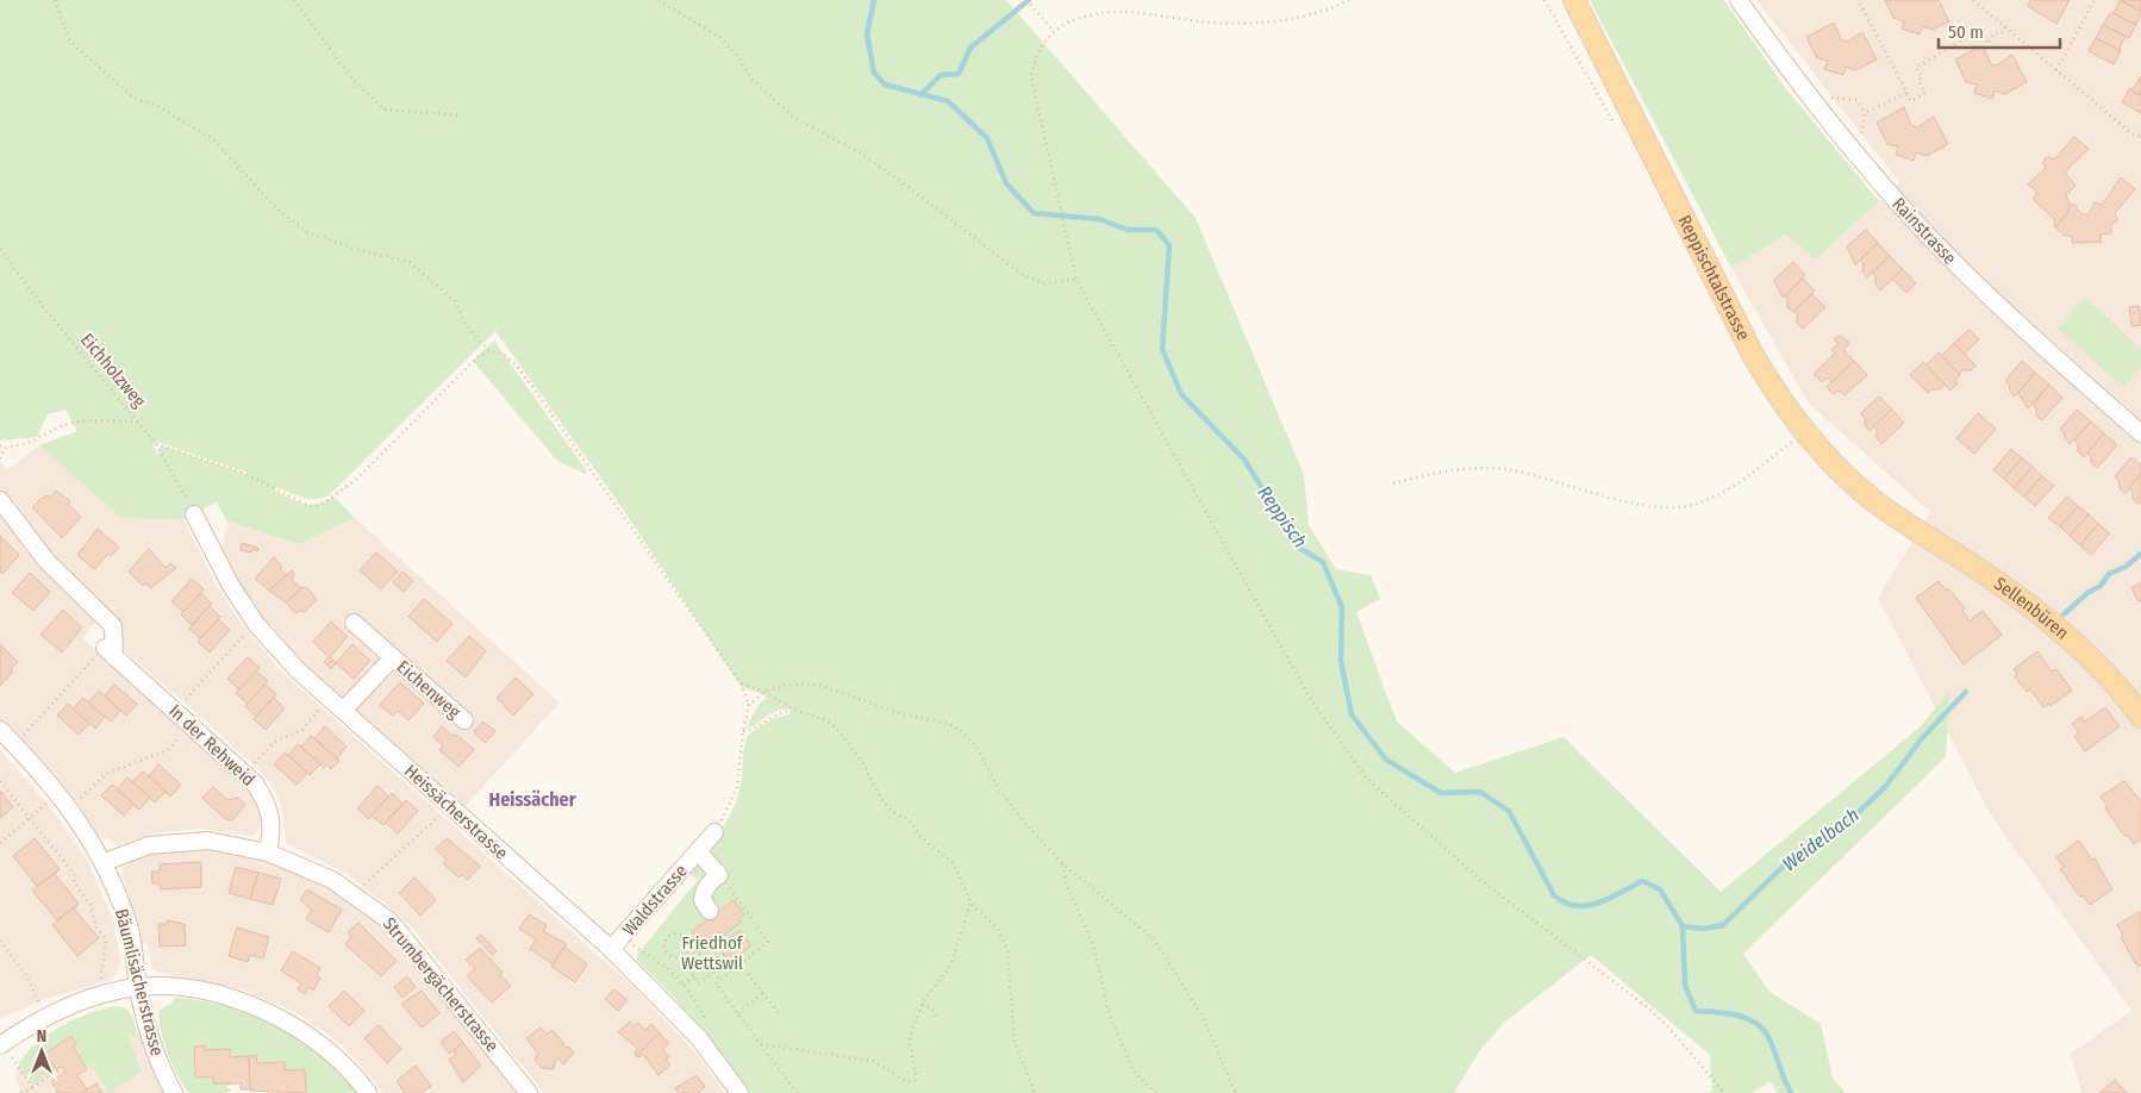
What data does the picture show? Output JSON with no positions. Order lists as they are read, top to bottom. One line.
{"streets":{"main road":["Reppischtalstrasse","Sellenbüren"],"street":["Rainstrasse","Eichenweg","In der Rehweid","Heissächerstrasse","Waldstrasse","Bäumlisächerstrasse","Strumbergächerstrasse"],"path":["Eichholzweg"]},"crossings":[["Reppischtalstrasse","Sellenbüren"],["Eichholzweg","Heissächerstrasse"],["Eichenweg","Heissächerstrasse"],["In der Rehweid","Strumbergächerstrasse"],["Heissächerstrasse","Waldstrasse"],["Bäumlisächerstrasse","Strumbergächerstrasse"]],"districts":["Heissächer"],"water":["Reppisch","Weidelbach"],"parks":["Friedhof Wettswil"],"scale_bar":"50 m","north":"top"}
